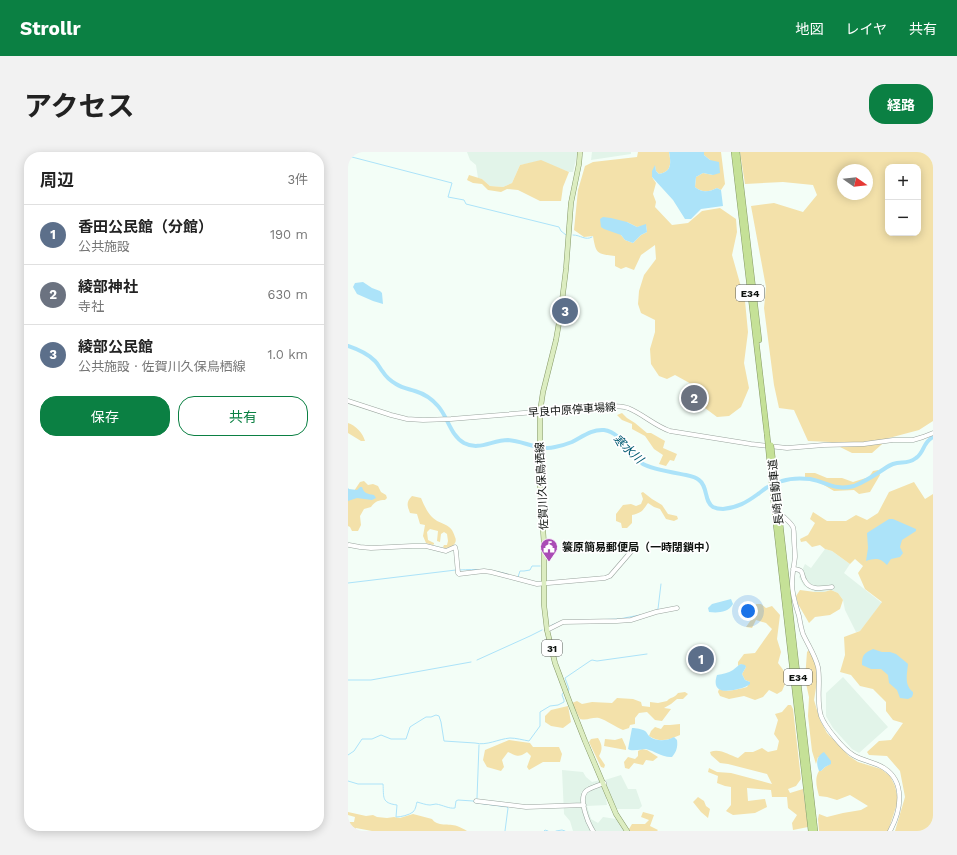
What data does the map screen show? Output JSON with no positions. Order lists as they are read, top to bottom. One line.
{"streets":{"highway":["E34","長崎自動車道"],"main road":["佐賀川久保鳥栖線","31"],"street":["早良中原停車場線"]},"crossings":[["早良中原停車場線","佐賀川久保鳥栖線"]],"water":["寒水川"],"places":{"public building":["簑原簡易郵便局（一時閉鎖中）"]},"north":"right","page":{"header":"Strollr","nav":["地図","レイヤ","共有"],"title":"アクセス","buttons":["経路",["保存","共有"]],"heading":["周辺","3件"],"map_buttons":["+","−"],"list":[{"mark":"1","name":"香田公民館（分館）","note":"公共施設","value":"190 m"},{"mark":"2","name":"綾部神社","note":"寺社","value":"630 m"},{"mark":"3","name":"綾部公民館","note":"公共施設 · 佐賀川久保鳥栖線","value":"1.0 km"}],"pins":["3","2","1"]}}
